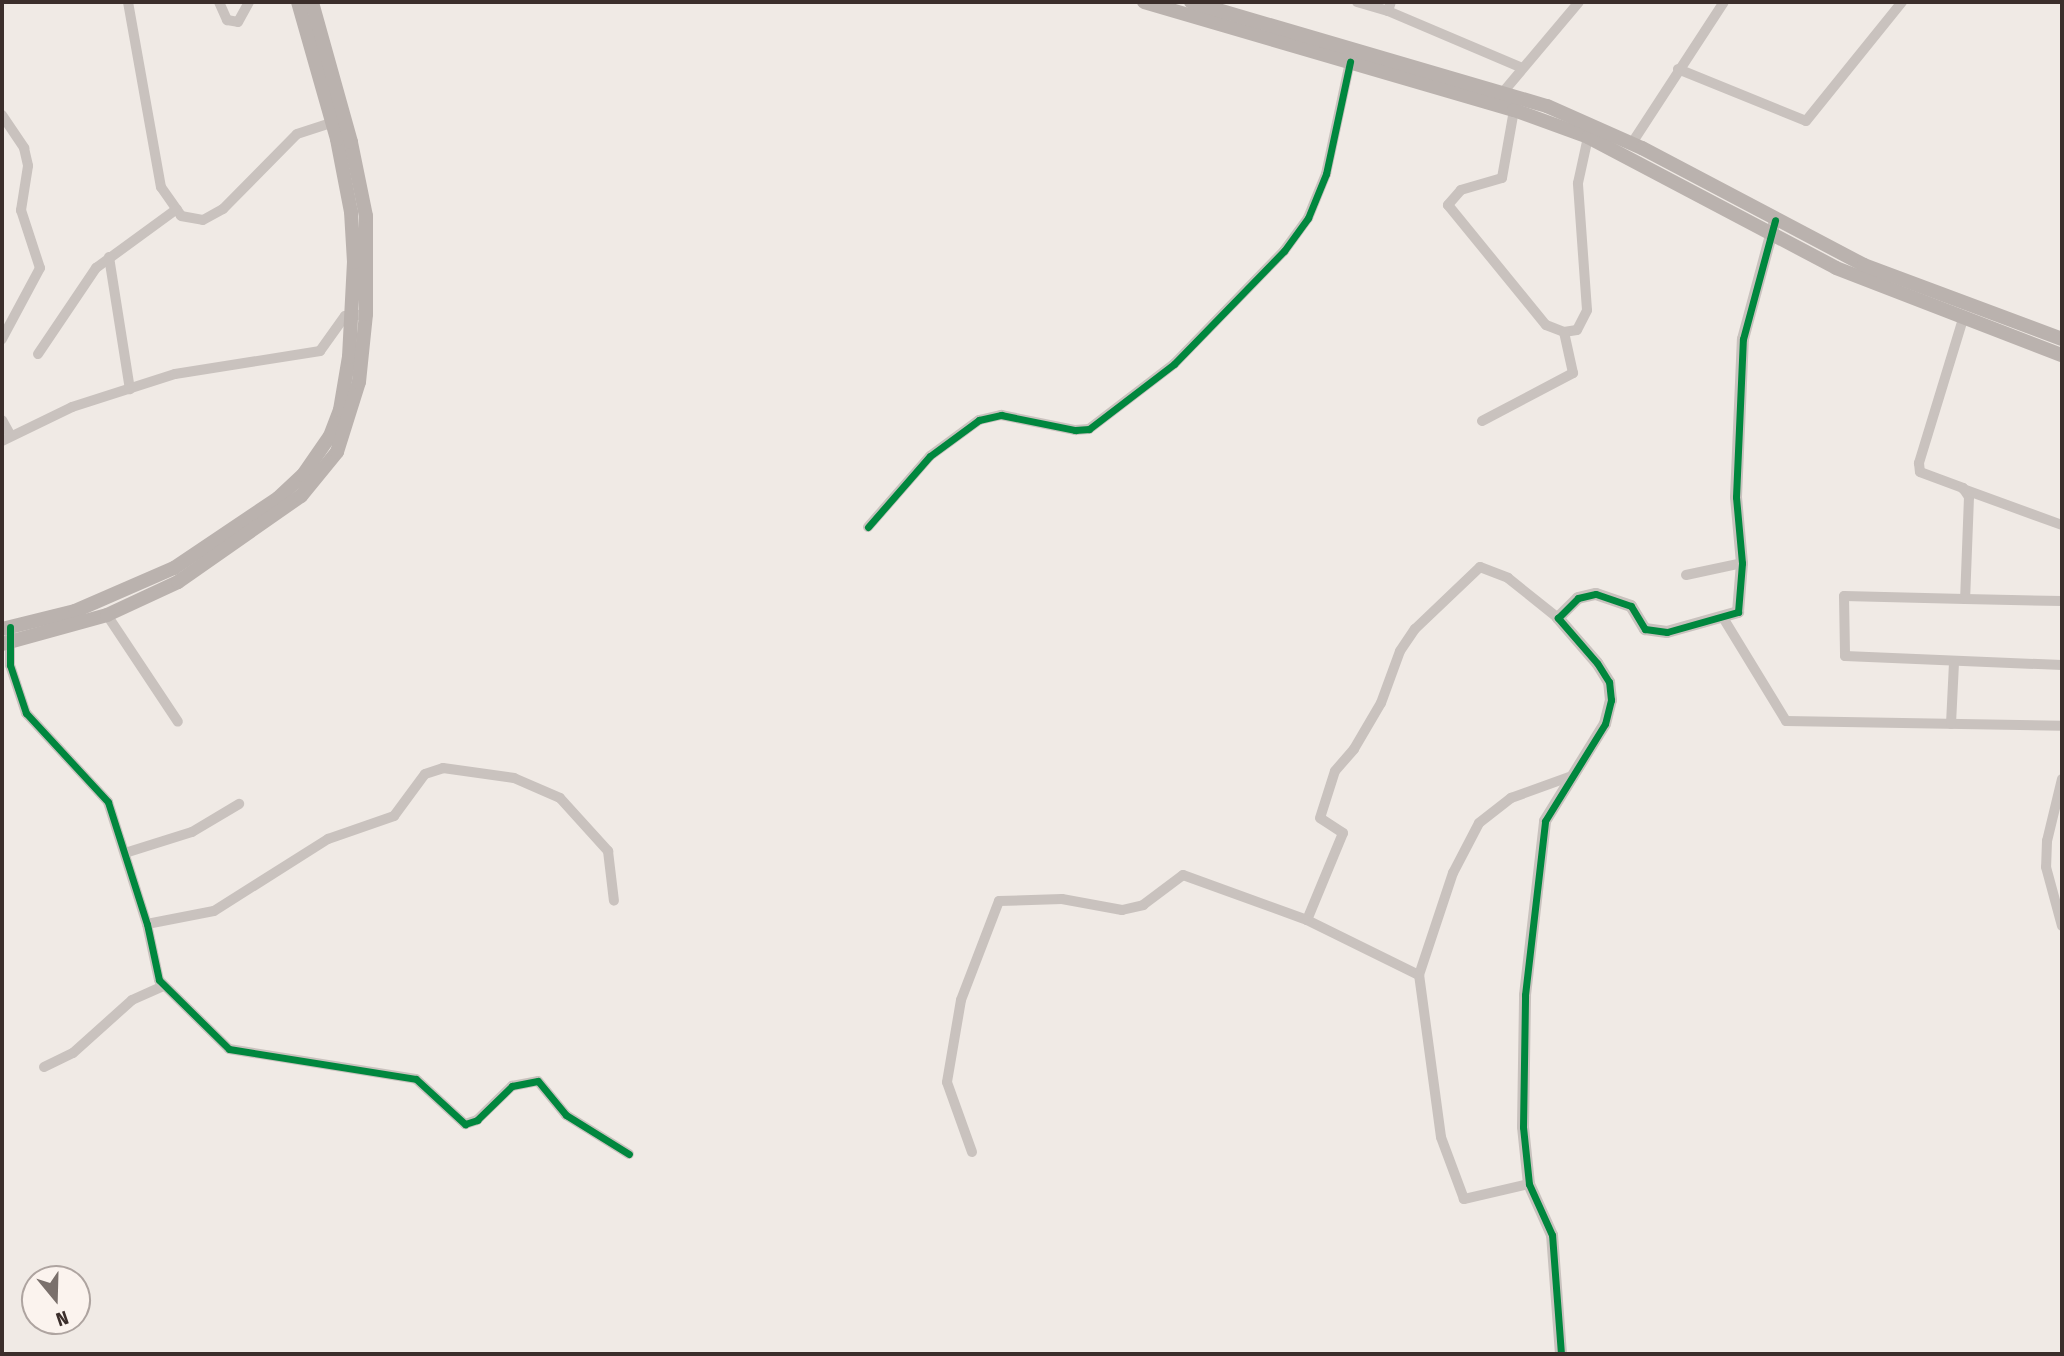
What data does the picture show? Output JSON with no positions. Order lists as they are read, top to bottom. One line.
{"north":"bottom"}
